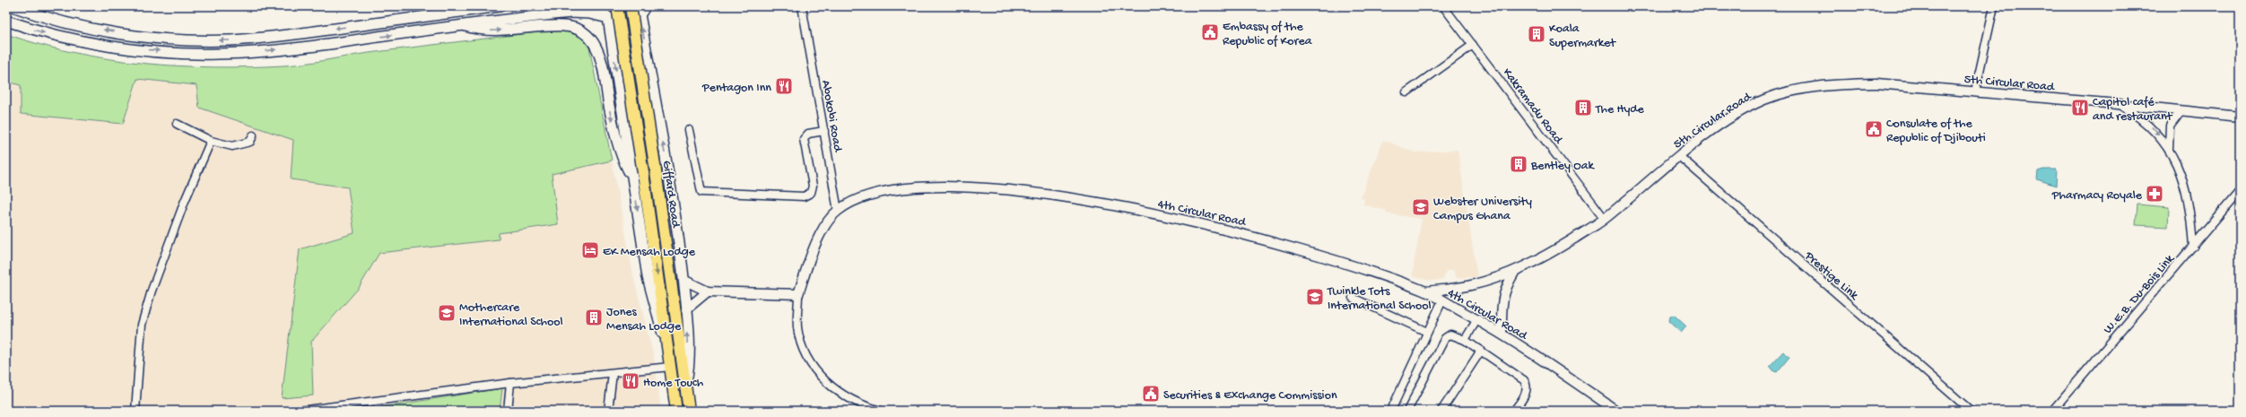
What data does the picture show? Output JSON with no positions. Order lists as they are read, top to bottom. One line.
{"streets":{"main road":["Giffard Road"],"street":["5th Circular Road","Kakramadu Road","Abokobi Road","4th Circular Road","Prestige Link","W.E.B. Du-Bois Link"]},"crossings":[["5th Circular Road","Kakramadu Road"],["5th Circular Road","4th Circular Road"],["5th Circular Road","Prestige Link"],["Abokobi Road","4th Circular Road"]],"places":{"public building":["Embassy of the Republic of Korea","Consulate of the Republic of Djibouti","Securities & Exchange Commission"],"building":["Koala Supermarket","The Hyde","Bentley Oak","Jones Mensah Lodge"],"restaurant":["Pentagon Inn","Capitol café and restaurant","Home Touch"],"pharmacy":["Pharmacy Royale"],"school or university":["Webster University Campus Ghana","Twinkle Tots International School","Mothercare International School"],"hotel":["EK Mensah Lodge"]}}
